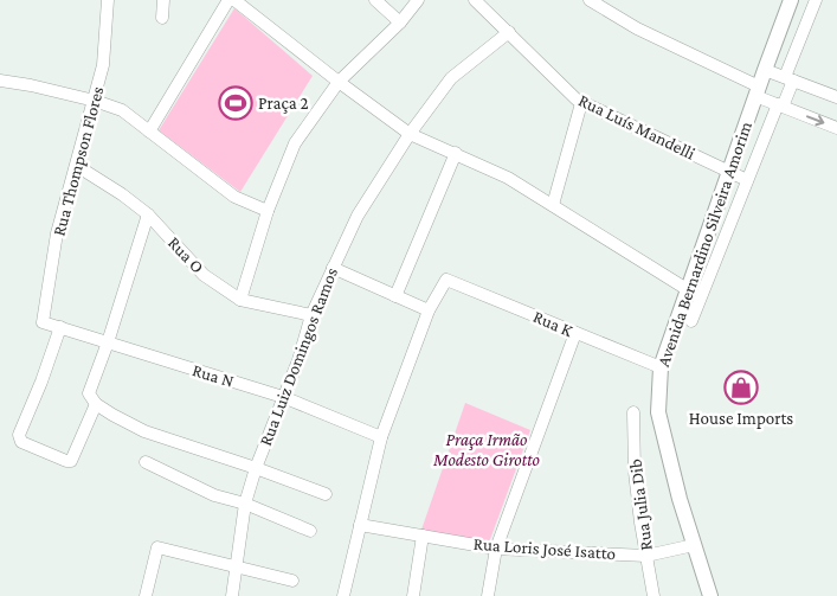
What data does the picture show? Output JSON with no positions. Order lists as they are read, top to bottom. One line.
{"streets":{"main road":["Avenida Bernardino Silveira Amorim"],"street":["Rua Luís Mandelli","Rua Thompson Flores","Rua O","Rua K","Rua Luiz Domingos Ramos","Rua N","Rua Julia Dib","Rua Loris José Isatto"]},"crossings":[["Rua Luís Mandelli","Avenida Bernardino Silveira Amorim"],["Rua Luís Mandelli","Rua Luiz Domingos Ramos"],["Rua Thompson Flores","Rua O"],["Rua Thompson Flores","Rua N"],["Avenida Bernardino Silveira Amorim","Rua K"],["Avenida Bernardino Silveira Amorim","Rua Loris José Isatto"],["Rua O","Rua Luiz Domingos Ramos"],["Rua Luiz Domingos Ramos","Rua N"],["Rua Julia Dib","Rua Loris José Isatto"]],"parks":["Praça Irmão Modesto Girotto"],"places":{"sports":["Praça 2"],"shop":["House Imports"]}}
